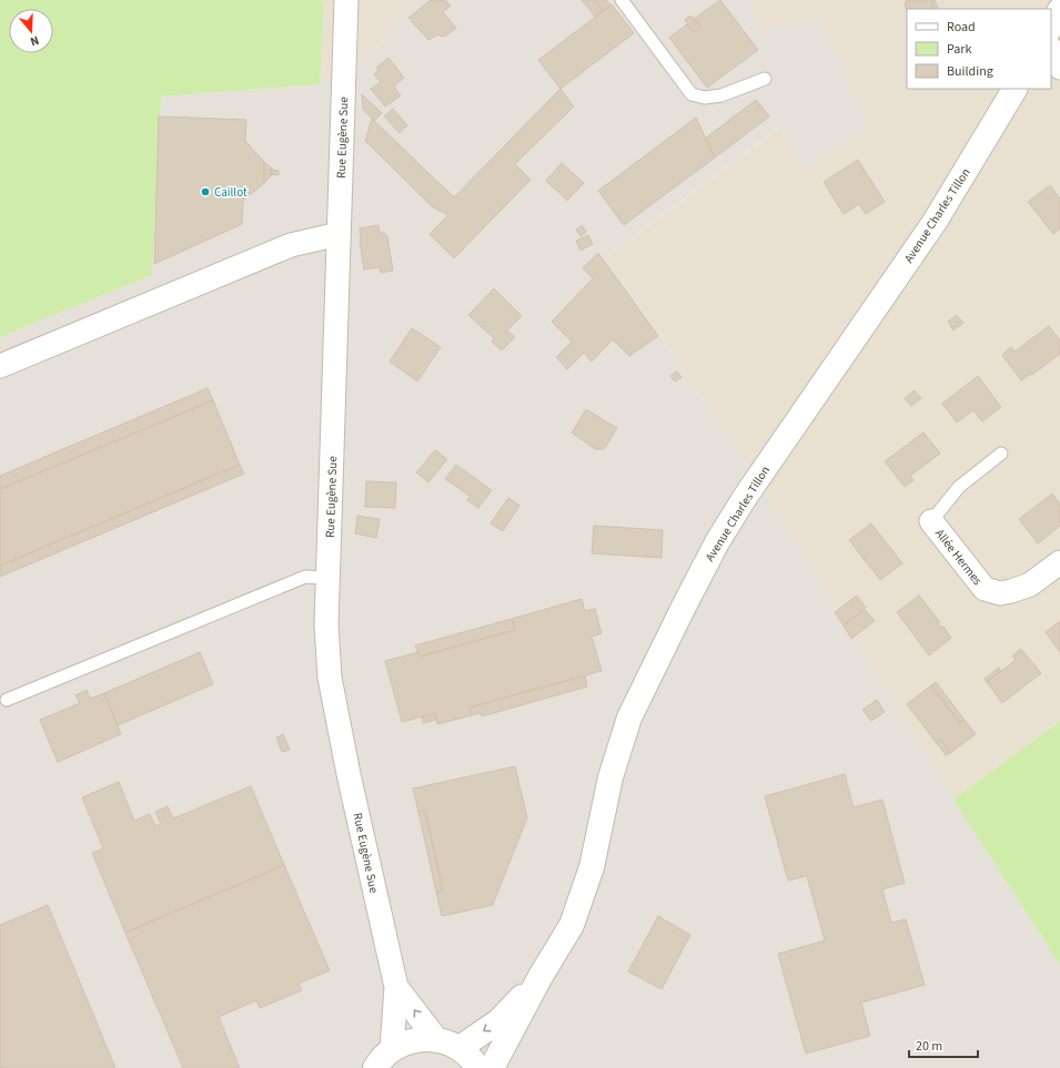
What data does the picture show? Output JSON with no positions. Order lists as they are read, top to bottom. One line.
{"streets":{"street":["Rue Eugène Sue","Avenue Charles Tillon","Allée Hermes"]},"places":["Caillot"],"legend":["Road","Park","Building"],"scale_bar":"20 m","north":"bottom"}
